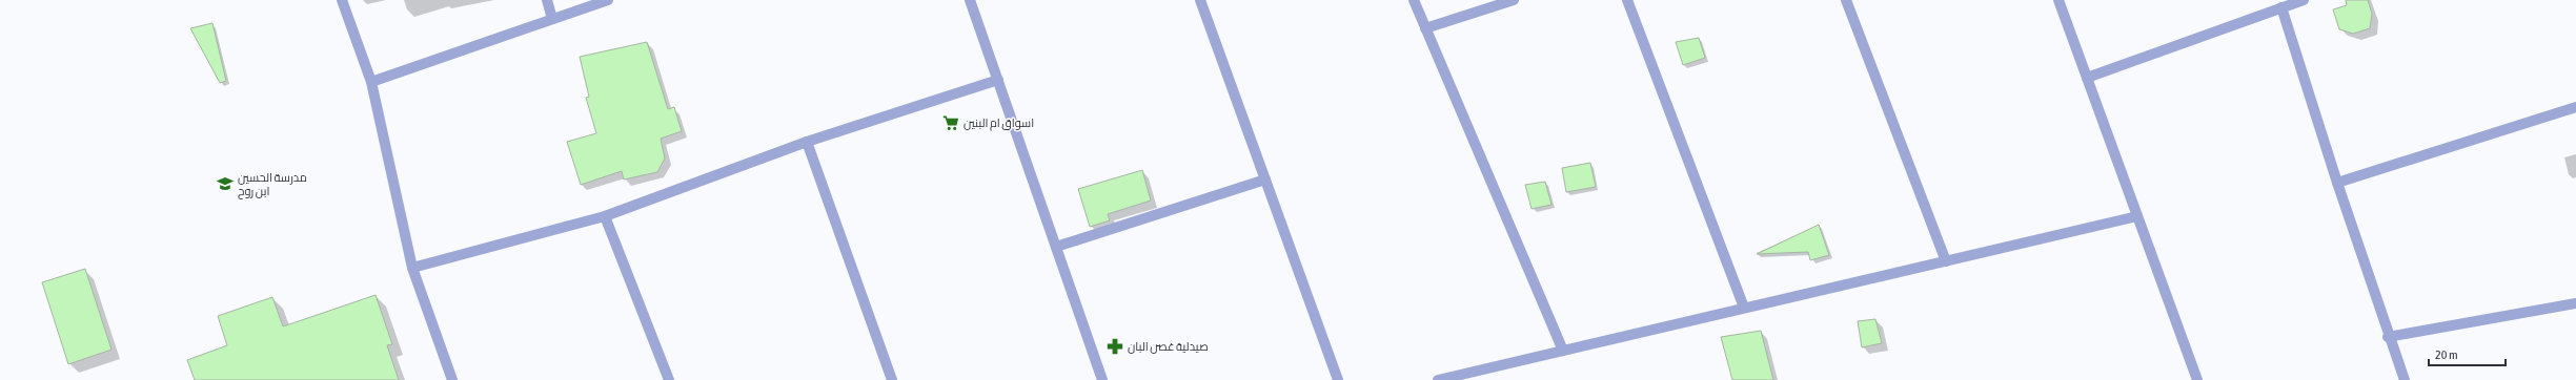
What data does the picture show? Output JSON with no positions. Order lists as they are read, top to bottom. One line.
{"places":{"supermarket":["اسواق ام البنين"],"school or university":["مدرسة الحسين ابن روح"],"pharmacy":["صيدلية غصن البان"]},"scale_bar":"20 m"}
